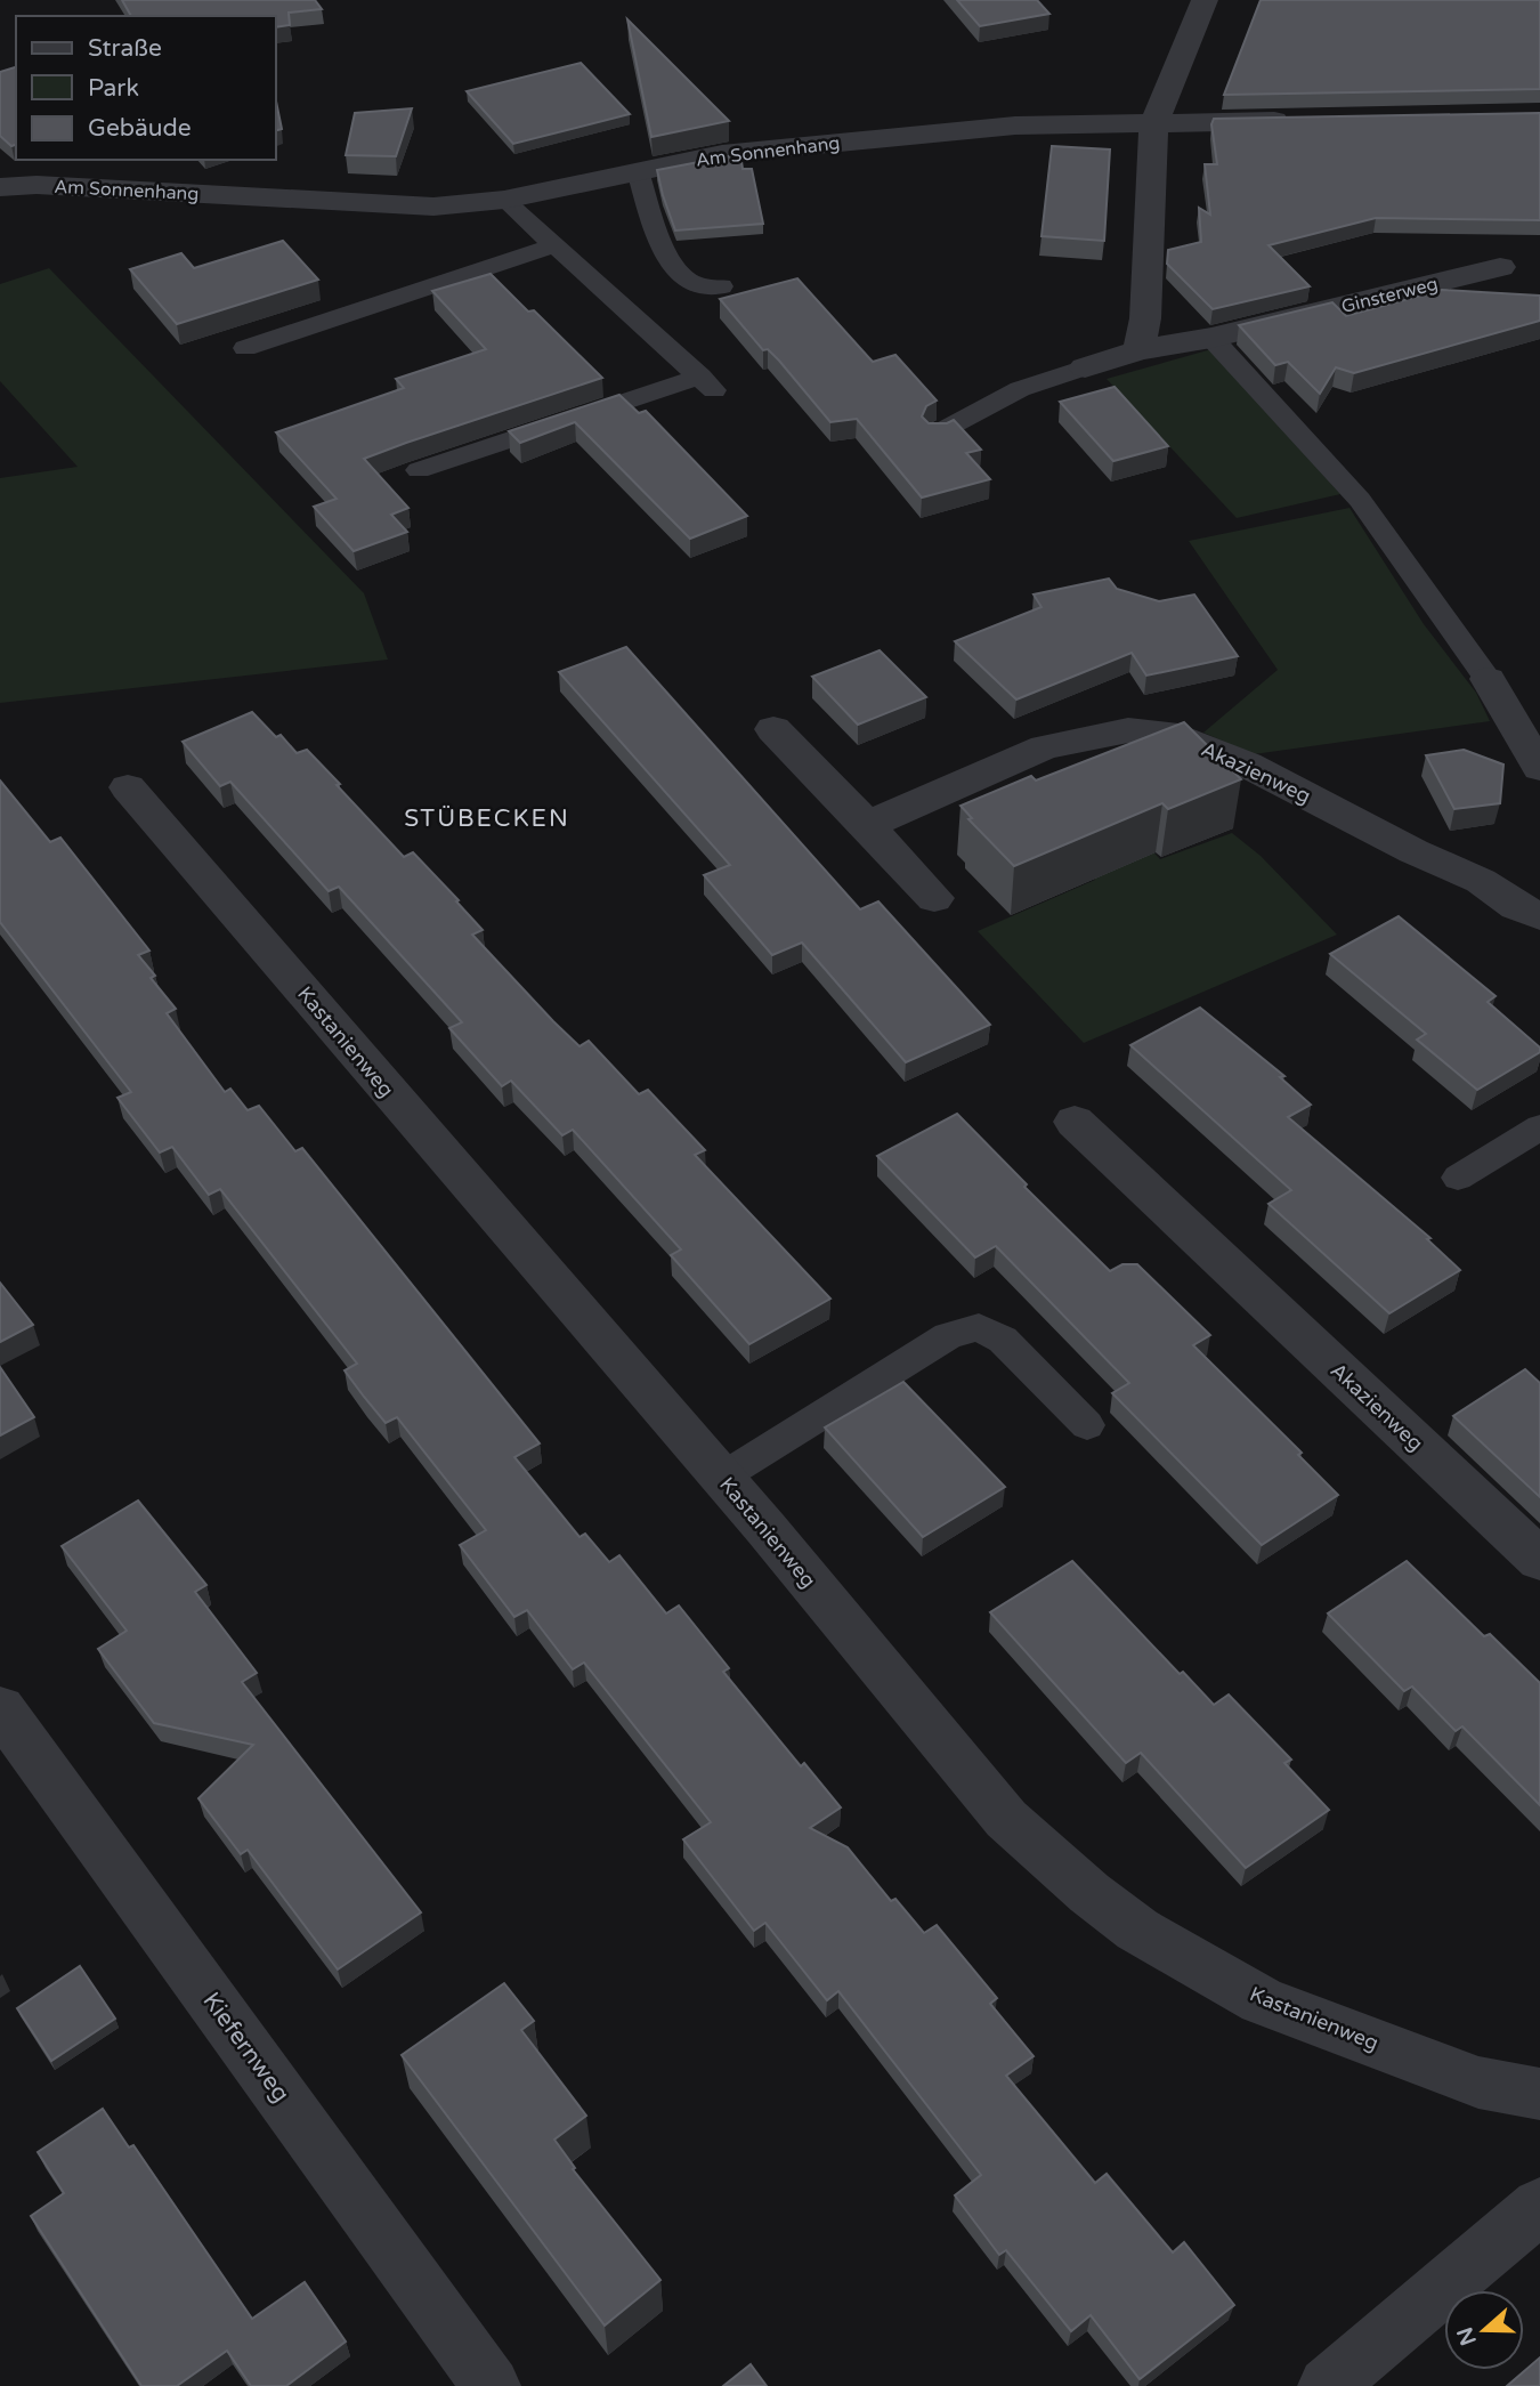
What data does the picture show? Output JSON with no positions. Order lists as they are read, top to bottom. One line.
{"streets":{"street":["Am Sonnenhang","Ginsterweg","Akazienweg","Kastanienweg","Kiefernweg"]},"districts":["STÜBECKEN"],"legend":["Straße","Park","Gebäude"],"north":"left"}
